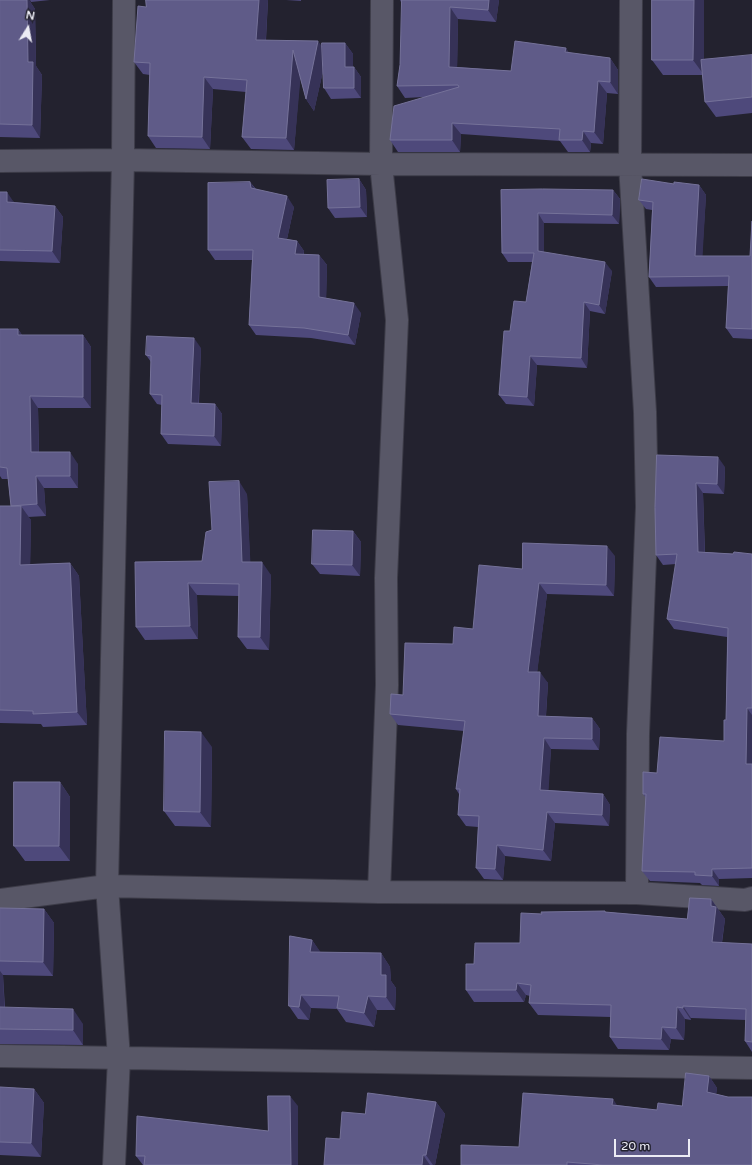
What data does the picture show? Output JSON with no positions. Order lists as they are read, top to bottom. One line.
{"scale_bar":"20 m","north":"top"}
